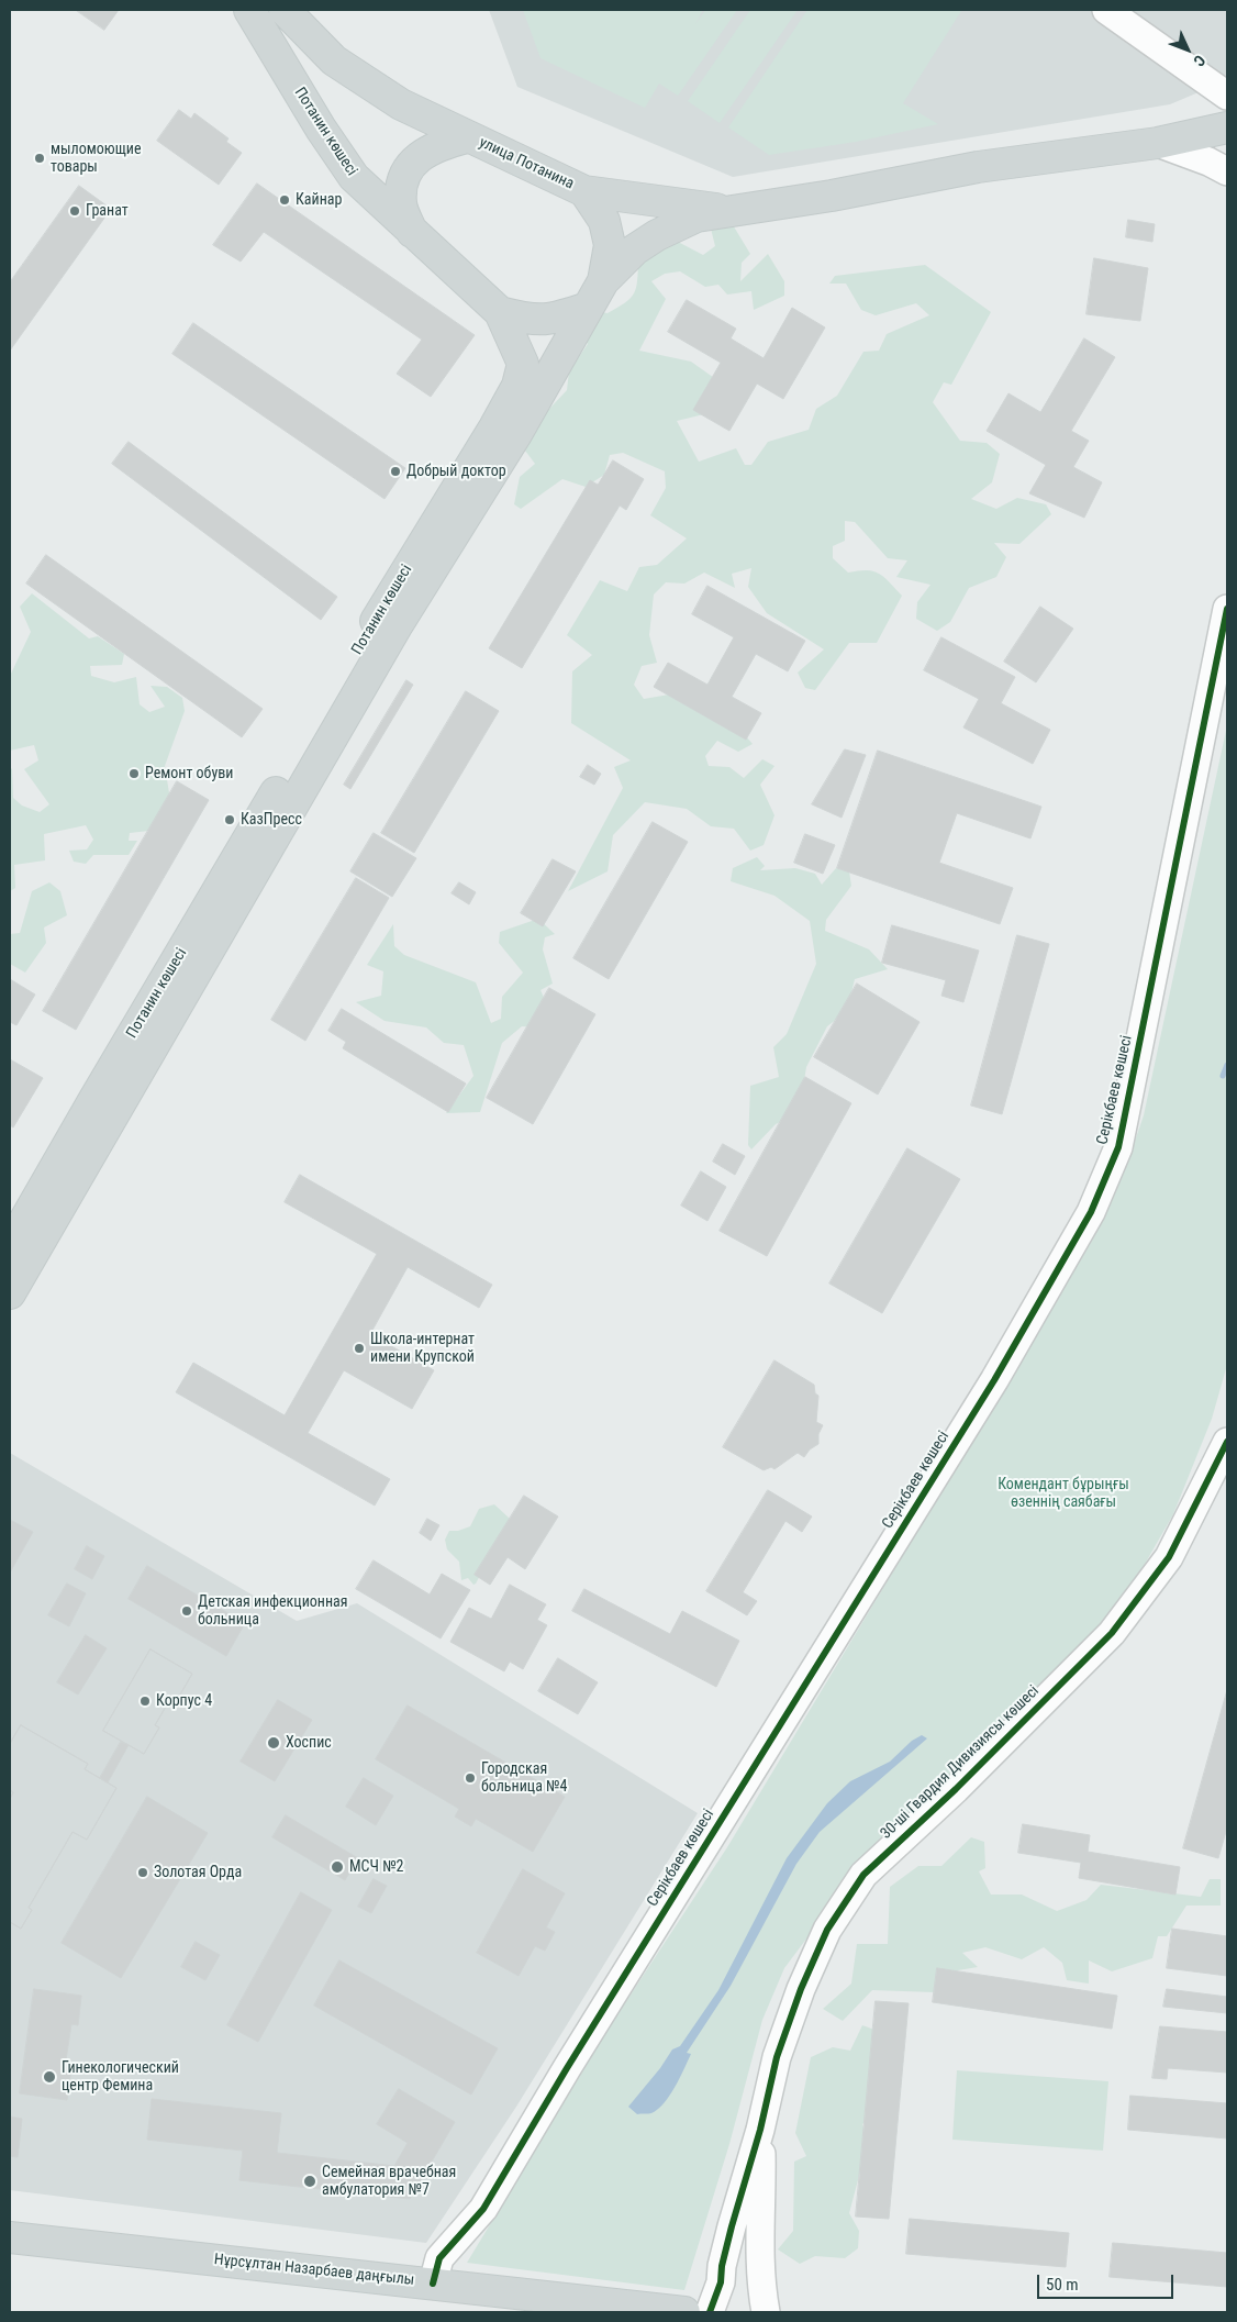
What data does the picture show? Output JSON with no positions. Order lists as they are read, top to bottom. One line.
{"streets":{"main road":["Потанин көшесі","улица Потанина","Нұрсұлтан Назарбаев даңғылы"],"street":["Серікбаев көшесі","30-ші Гвардия Дивизиясы көшесі"]},"crossings":[["Потанин көшесі","улица Потанина"],["Серікбаев көшесі","Нұрсұлтан Назарбаев даңғылы"]],"parks":["Комендант бұрыңғы өзеннің саябағы"],"places":["мыломоющие товары","Кайнар","Гранат","Добрый доктор","Ремонт обуви","КазПресс","Школа-интернат имени Крупской","Детская инфекционная больница","Корпус 4","Хоспис","Городская больница №4","МСЧ №2","Золотая Орда","Гинекологический центр Фемина","Семейная врачебная амбулатория №7"],"scale_bar":"50 m","north":"bottom right"}
